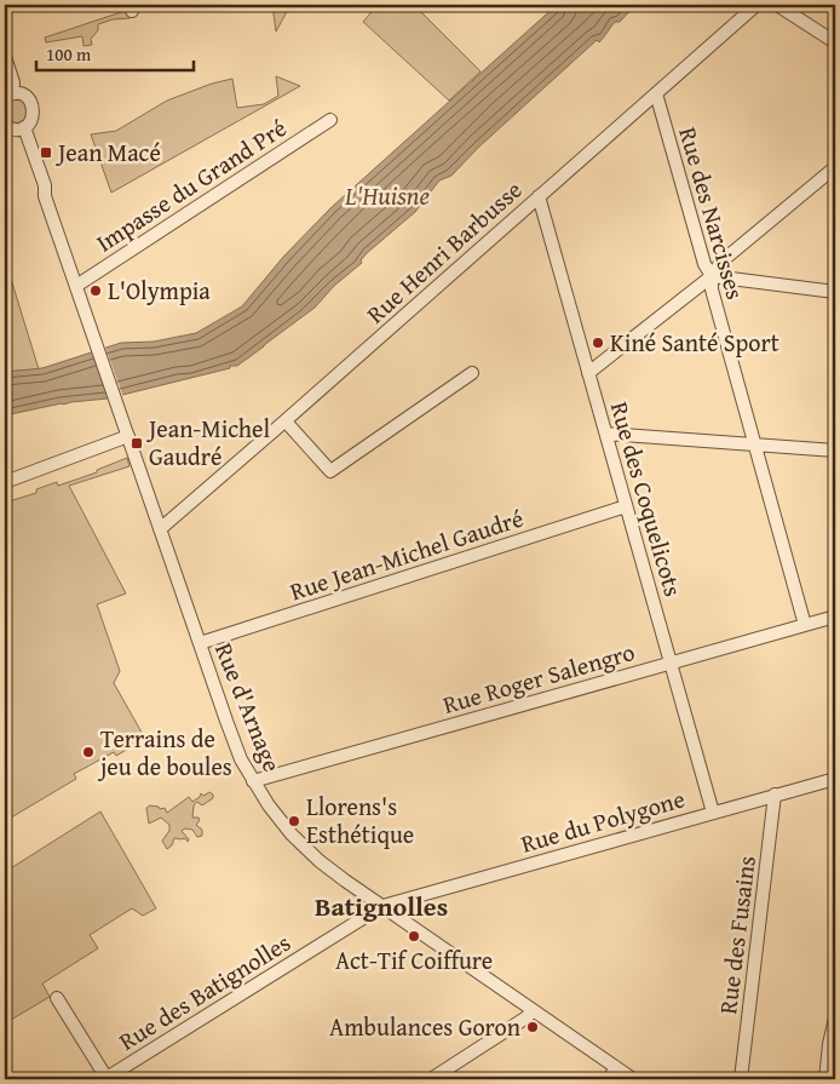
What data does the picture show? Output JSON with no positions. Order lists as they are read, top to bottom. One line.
{"streets":{"street":["Impasse du Grand Pré","Rue des Narcisses","Rue Henri Barbusse","Rue des Coquelicots","Rue Jean-Michel Gaudré","Rue Roger Salengro","Rue d'Arnage","Rue du Polygone","Rue des Fusains","Rue des Batignolles"]},"crossings":[["Impasse du Grand Pré","Rue d'Arnage"],["Rue des Narcisses","Rue Henri Barbusse"],["Rue des Narcisses","Rue Roger Salengro"],["Rue Henri Barbusse","Rue des Coquelicots"],["Rue Henri Barbusse","Rue d'Arnage"],["Rue des Coquelicots","Rue Jean-Michel Gaudré"],["Rue des Coquelicots","Rue Roger Salengro"],["Rue des Coquelicots","Rue du Polygone"],["Rue Jean-Michel Gaudré","Rue d'Arnage"],["Rue Roger Salengro","Rue d'Arnage"],["Rue d'Arnage","Rue du Polygone"],["Rue d'Arnage","Rue des Batignolles"],["Rue du Polygone","Rue des Fusains"],["Rue du Polygone","Rue des Batignolles"]],"districts":["Batignolles"],"water":["L'Huisne"],"places":{"transit":["Jean Macé","Jean-Michel Gaudré"],"other":["L'Olympia","Kiné Santé Sport","Terrains de jeu de boules","Llorens's Esthétique","Act-Tif Coiffure","Ambulances Goron"]},"scale_bar":"100 m"}
